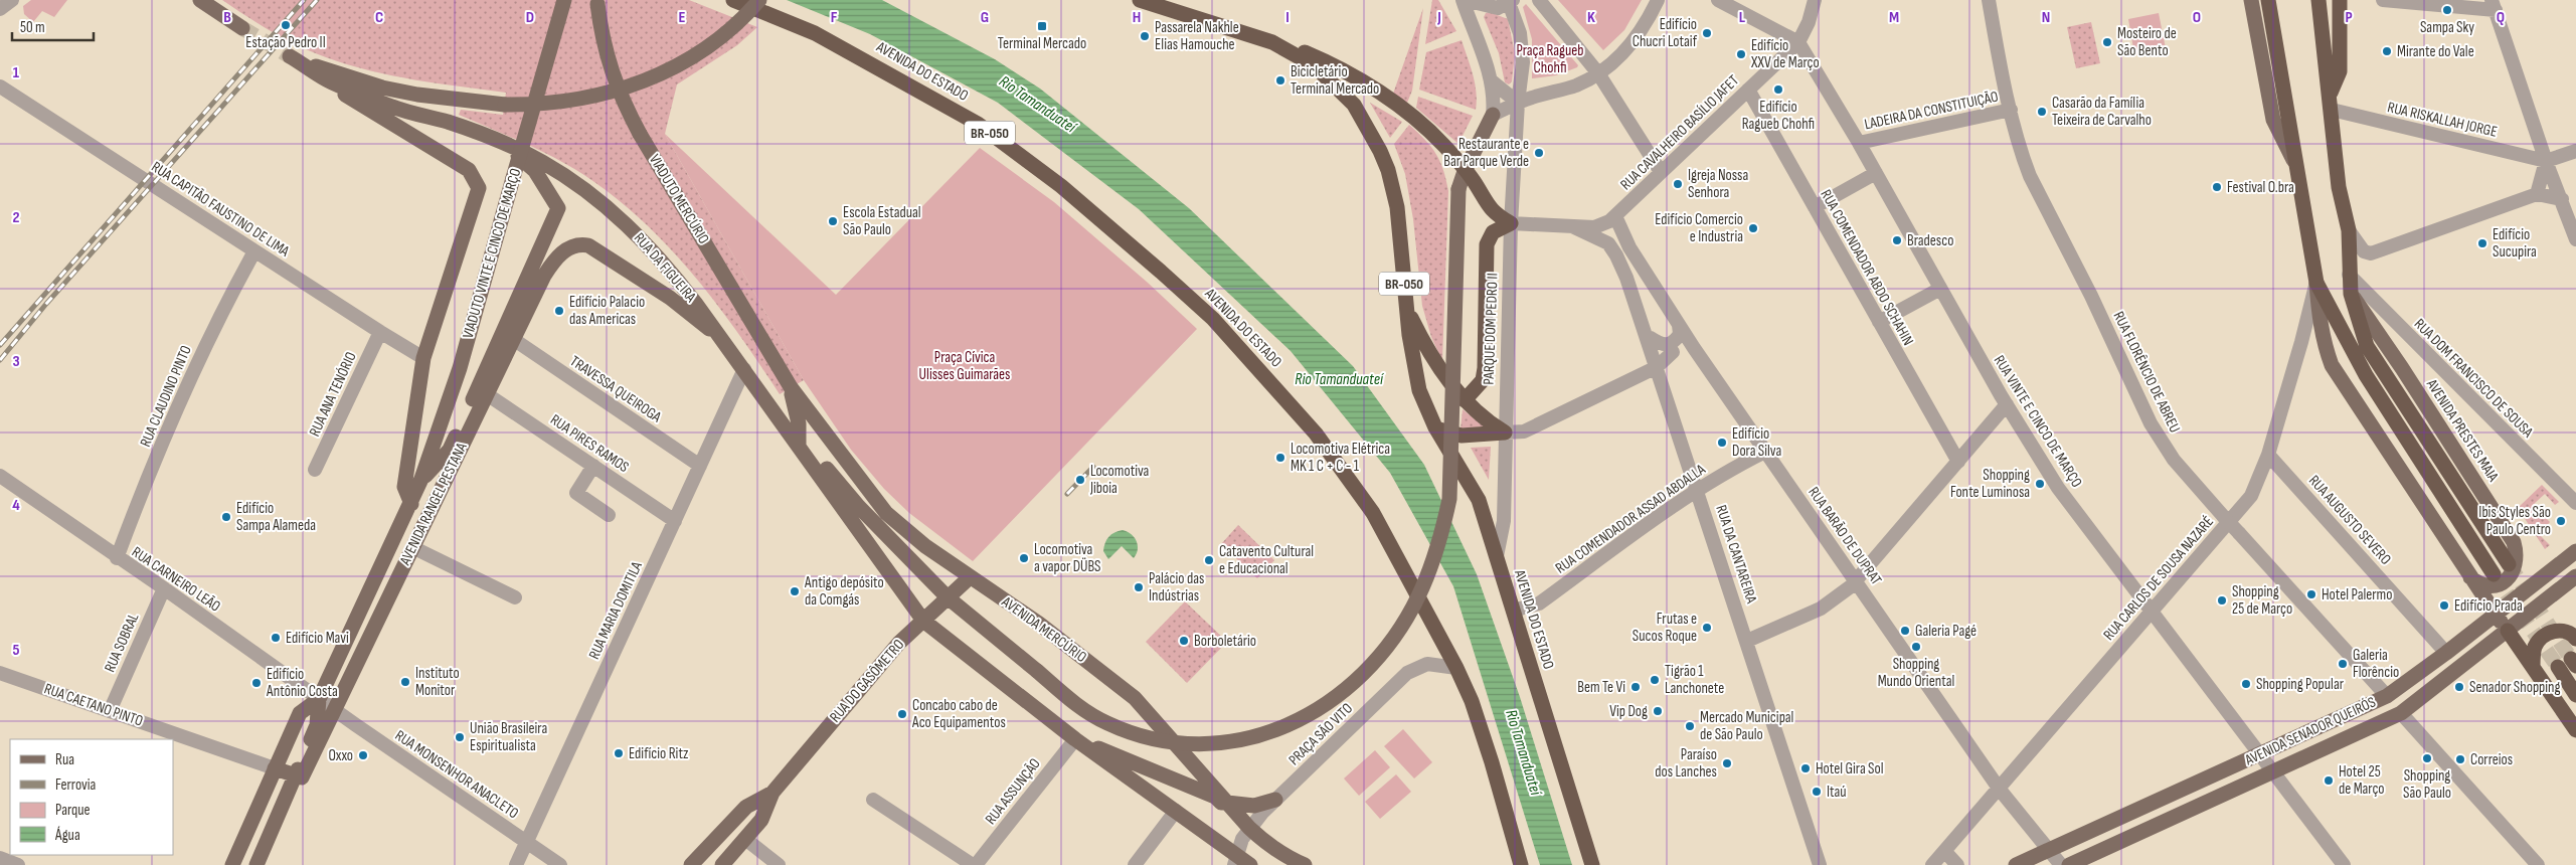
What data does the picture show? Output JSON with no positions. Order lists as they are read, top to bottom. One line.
{"streets":{"highway":["AVENIDA DO ESTADO","BR-050","AVENIDA PRESTES MAIA"],"main road":["VIADUTO MERCÚRIO","VIADUTO VINTE E CINCO DE MARÇO","RUA DA FIGUEIRA","AVENIDA RANGEL PESTANA","AVENIDA MERCÚRIO","RUA DO GASÔMETRO","RUA CAETANO PINTO","AVENIDA SENADOR QUEIRÓS"],"street":["LADEIRA DA CONSTITUIÇÃO","RUA RISKALLAH JORGE","RUA CAVALHEIRO BASÍLIO JAFET","RUA CAPITÃO FAUSTINO DE LIMA","RUA COMENDADOR ABDO SCHAHIN","PARQUE DOM PEDRO II","RUA FLORÊNCIO DE ABREU","RUA DOM FRANCISCO DE SOUSA","TRAVESSA QUEIROGA","RUA ANA TENÓRIO","RUA CLAUDINO PINTO","RUA VINTE E CINCO DE MARÇO","RUA PIRES RAMOS","RUA COMENDADOR ASSAD ABDALLA","RUA AUGUSTO SEVERO","RUA BARÃO DE DUPRAT","RUA DA CANTAREIRA","RUA CARLOS DE SOUSA NAZARÉ","RUA CARNEIRO LEÃO","RUA MARIA DOMITILA","RUA SOBRAL","PRAÇA SÃO VITO","RUA MONSENHOR ANACLETO","RUA ASSUNÇÃO"]},"crossings":[["AVENIDA DO ESTADO","PARQUE DOM PEDRO II"],["AVENIDA DO ESTADO","RUA COMENDADOR ASSAD ABDALLA"],["AVENIDA DO ESTADO","PRAÇA SÃO VITO"],["LADEIRA DA CONSTITUIÇÃO","RUA FLORÊNCIO DE ABREU"],["LADEIRA DA CONSTITUIÇÃO","RUA VINTE E CINCO DE MARÇO"],["RUA RISKALLAH JORGE","AVENIDA PRESTES MAIA"],["RUA CAVALHEIRO BASÍLIO JAFET","RUA COMENDADOR ABDO SCHAHIN"],["RUA CAVALHEIRO BASÍLIO JAFET","PARQUE DOM PEDRO II"],["RUA CAVALHEIRO BASÍLIO JAFET","RUA VINTE E CINCO DE MARÇO"],["RUA CAVALHEIRO BASÍLIO JAFET","RUA BARÃO DE DUPRAT"],["RUA CAVALHEIRO BASÍLIO JAFET","RUA DA CANTAREIRA"],["VIADUTO MERCÚRIO","AVENIDA MERCÚRIO"],["RUA CAPITÃO FAUSTINO DE LIMA","RUA ANA TENÓRIO"],["RUA CAPITÃO FAUSTINO DE LIMA","RUA CLAUDINO PINTO"],["VIADUTO VINTE E CINCO DE MARÇO","AVENIDA RANGEL PESTANA"],["RUA DA FIGUEIRA","AVENIDA RANGEL PESTANA"],["RUA DA FIGUEIRA","RUA MARIA DOMITILA"],["RUA DA FIGUEIRA","RUA DO GASÔMETRO"],["RUA FLORÊNCIO DE ABREU","AVENIDA SENADOR QUEIRÓS"],["RUA DOM FRANCISCO DE SOUSA","AVENIDA PRESTES MAIA"],["TRAVESSA QUEIROGA","AVENIDA RANGEL PESTANA"],["TRAVESSA QUEIROGA","RUA MARIA DOMITILA"],["RUA CLAUDINO PINTO","RUA CARNEIRO LEÃO"],["RUA VINTE E CINCO DE MARÇO","RUA CARLOS DE SOUSA NAZARÉ"],["RUA VINTE E CINCO DE MARÇO","AVENIDA SENADOR QUEIRÓS"],["RUA PIRES RAMOS","AVENIDA RANGEL PESTANA"],["RUA PIRES RAMOS","RUA MARIA DOMITILA"],["AVENIDA RANGEL PESTANA","RUA CARNEIRO LEÃO"],["AVENIDA RANGEL PESTANA","RUA CAETANO PINTO"],["AVENIDA RANGEL PESTANA","RUA MONSENHOR ANACLETO"],["RUA COMENDADOR ASSAD ABDALLA","RUA BARÃO DE DUPRAT"],["RUA COMENDADOR ASSAD ABDALLA","RUA DA CANTAREIRA"],["RUA AUGUSTO SEVERO","RUA CARLOS DE SOUSA NAZARÉ"],["RUA AUGUSTO SEVERO","AVENIDA SENADOR QUEIRÓS"],["RUA BARÃO DE DUPRAT","RUA CARLOS DE SOUSA NAZARÉ"],["RUA BARÃO DE DUPRAT","AVENIDA SENADOR QUEIRÓS"],["RUA CARNEIRO LEÃO","RUA SOBRAL"],["RUA CARNEIRO LEÃO","RUA MONSENHOR ANACLETO"],["RUA MARIA DOMITILA","RUA MONSENHOR ANACLETO"],["AVENIDA MERCÚRIO","RUA DO GASÔMETRO"],["AVENIDA MERCÚRIO","PRAÇA SÃO VITO"],["RUA SOBRAL","RUA CAETANO PINTO"]],"water":["Rio Tamanduateí"],"parks":["Praça Ragueb Chohfi","Praça Cívica Ulisses Guimarães"],"places":{"other":["Sampa Sky","Estação Pedro II","Edifício Chucri Lotaif","Passarela Nakhle Elias Hamouche","Mosteiro de São Bento","Mirante do Vale","Edifício XXV de Março","Bicicletário Terminal Mercado","Edifício Ragueb Chohfi","Casarão da Família Teixeira de Carvalho","Restaurante e Bar Parque Verde","Igreja Nossa Senhora","Festival O.bra","Escola Estadual São Paulo","Edifício Comercio e Industria","Bradesco","Edifício Sucupira","Edifício Palacio das Americas","Edifício Dora Silva","Locomotiva Elétrica MK 1 C + C - 1","Locomotiva Jiboia","Shopping Fonte Luminosa","Edifício Sampa Alameda","Ibis Styles São Paulo Centro","Locomotiva a vapor DÜBS","Catavento Cultural e Educacional","Palácio das Indústrias","Antigo depósito da Comgás","Hotel Palermo","Shopping 25 de Março","Edifício Prada","Frutas e Sucos Roque","Galeria Pagé","Edifício Mavi","Borboletário","Shopping Mundo Oriental","Galeria Florêncio","Tigrão 1 Lanchonete","Instituto Monitor","Edifício Antônio Costa","Shopping Popular","Bem Te Vi","Senador Shopping","Vip Dog","Concabo cabo de Aco Equipamentos","Mercado Municipal de São Paulo","União Brasileira Espiritualista","Edifício Ritz","Oxxo","Shopping São Paulo","Correios","Paraíso dos Lanches","Hotel Gira Sol","Hotel 25 de Março","Itaú"],"transit":["Terminal Mercado"]},"legend":["Rua","Ferrovia","Parque","Água"],"scale_bar":"50 m","grid":{"columns":["B","C","D","E","F","G","H","I","J","K","L","M","N","O","P","Q"],"rows":["1","2","3","4","5"]}}
